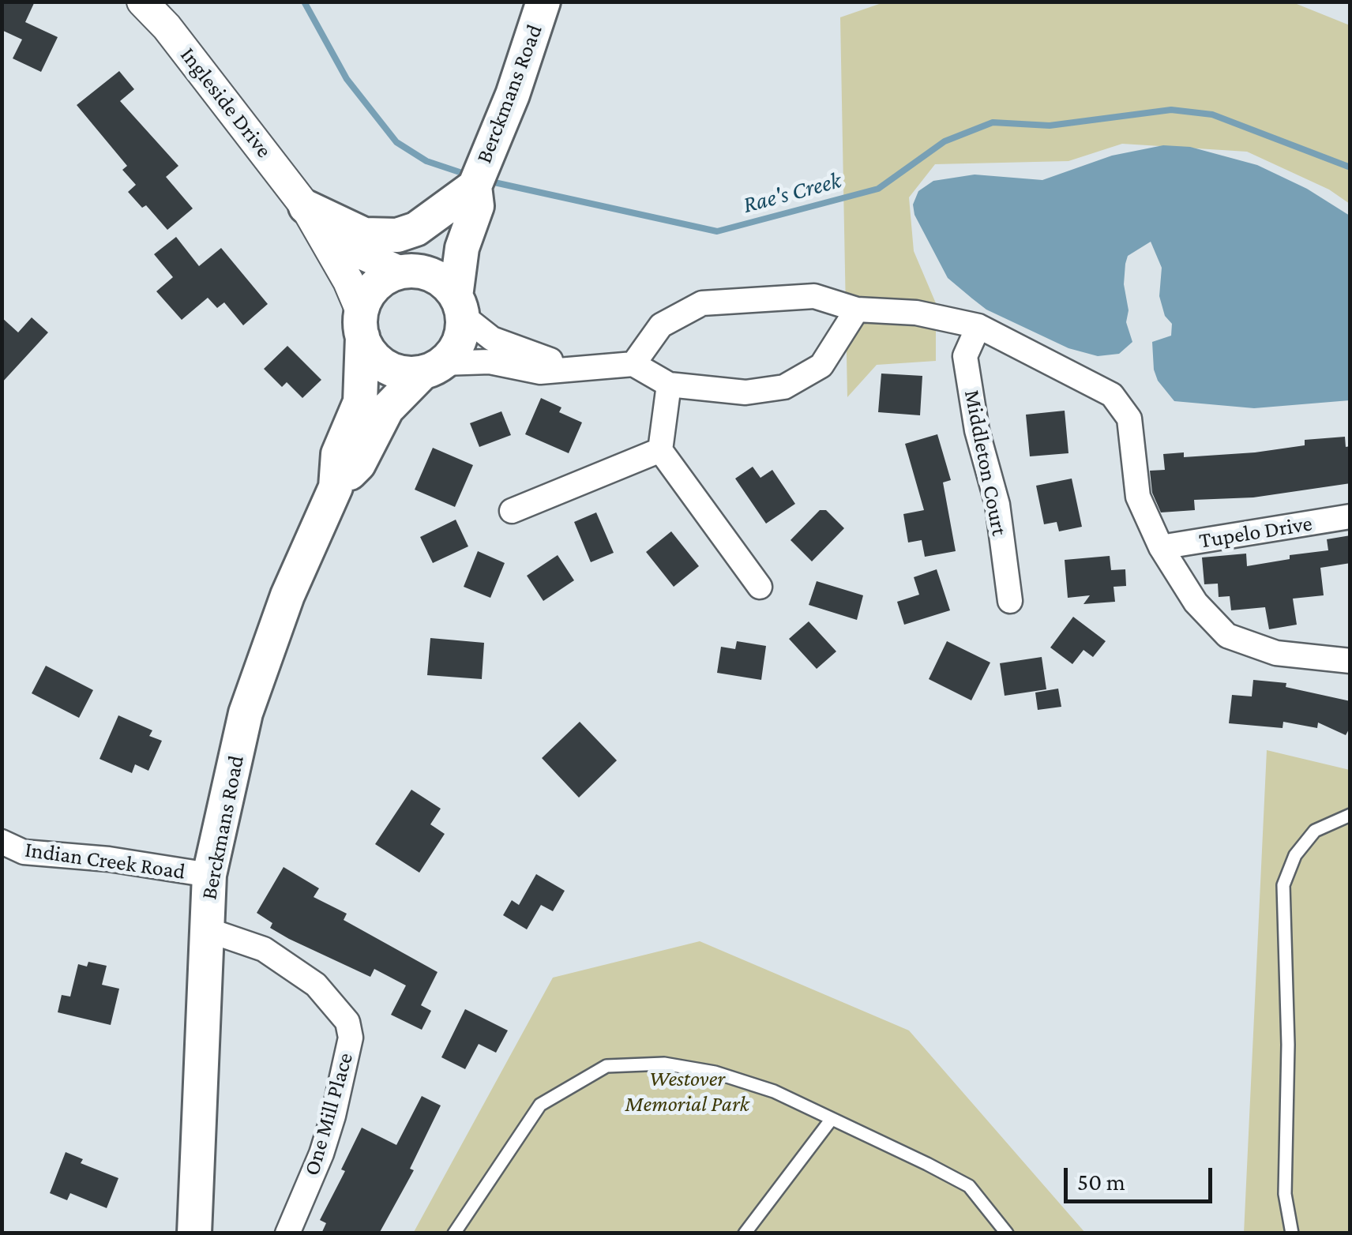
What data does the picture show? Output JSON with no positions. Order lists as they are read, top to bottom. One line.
{"streets":{"main road":["Berckmans Road"],"street":["Ingleside Drive","Middleton Court","Tupelo Drive","Indian Creek Road","One Mill Place"]},"crossings":[["Berckmans Road","Ingleside Drive"],["Berckmans Road","Indian Creek Road"],["Berckmans Road","One Mill Place"]],"water":["Rae's Creek"],"parks":["Westover Memorial Park"],"scale_bar":"50 m"}
